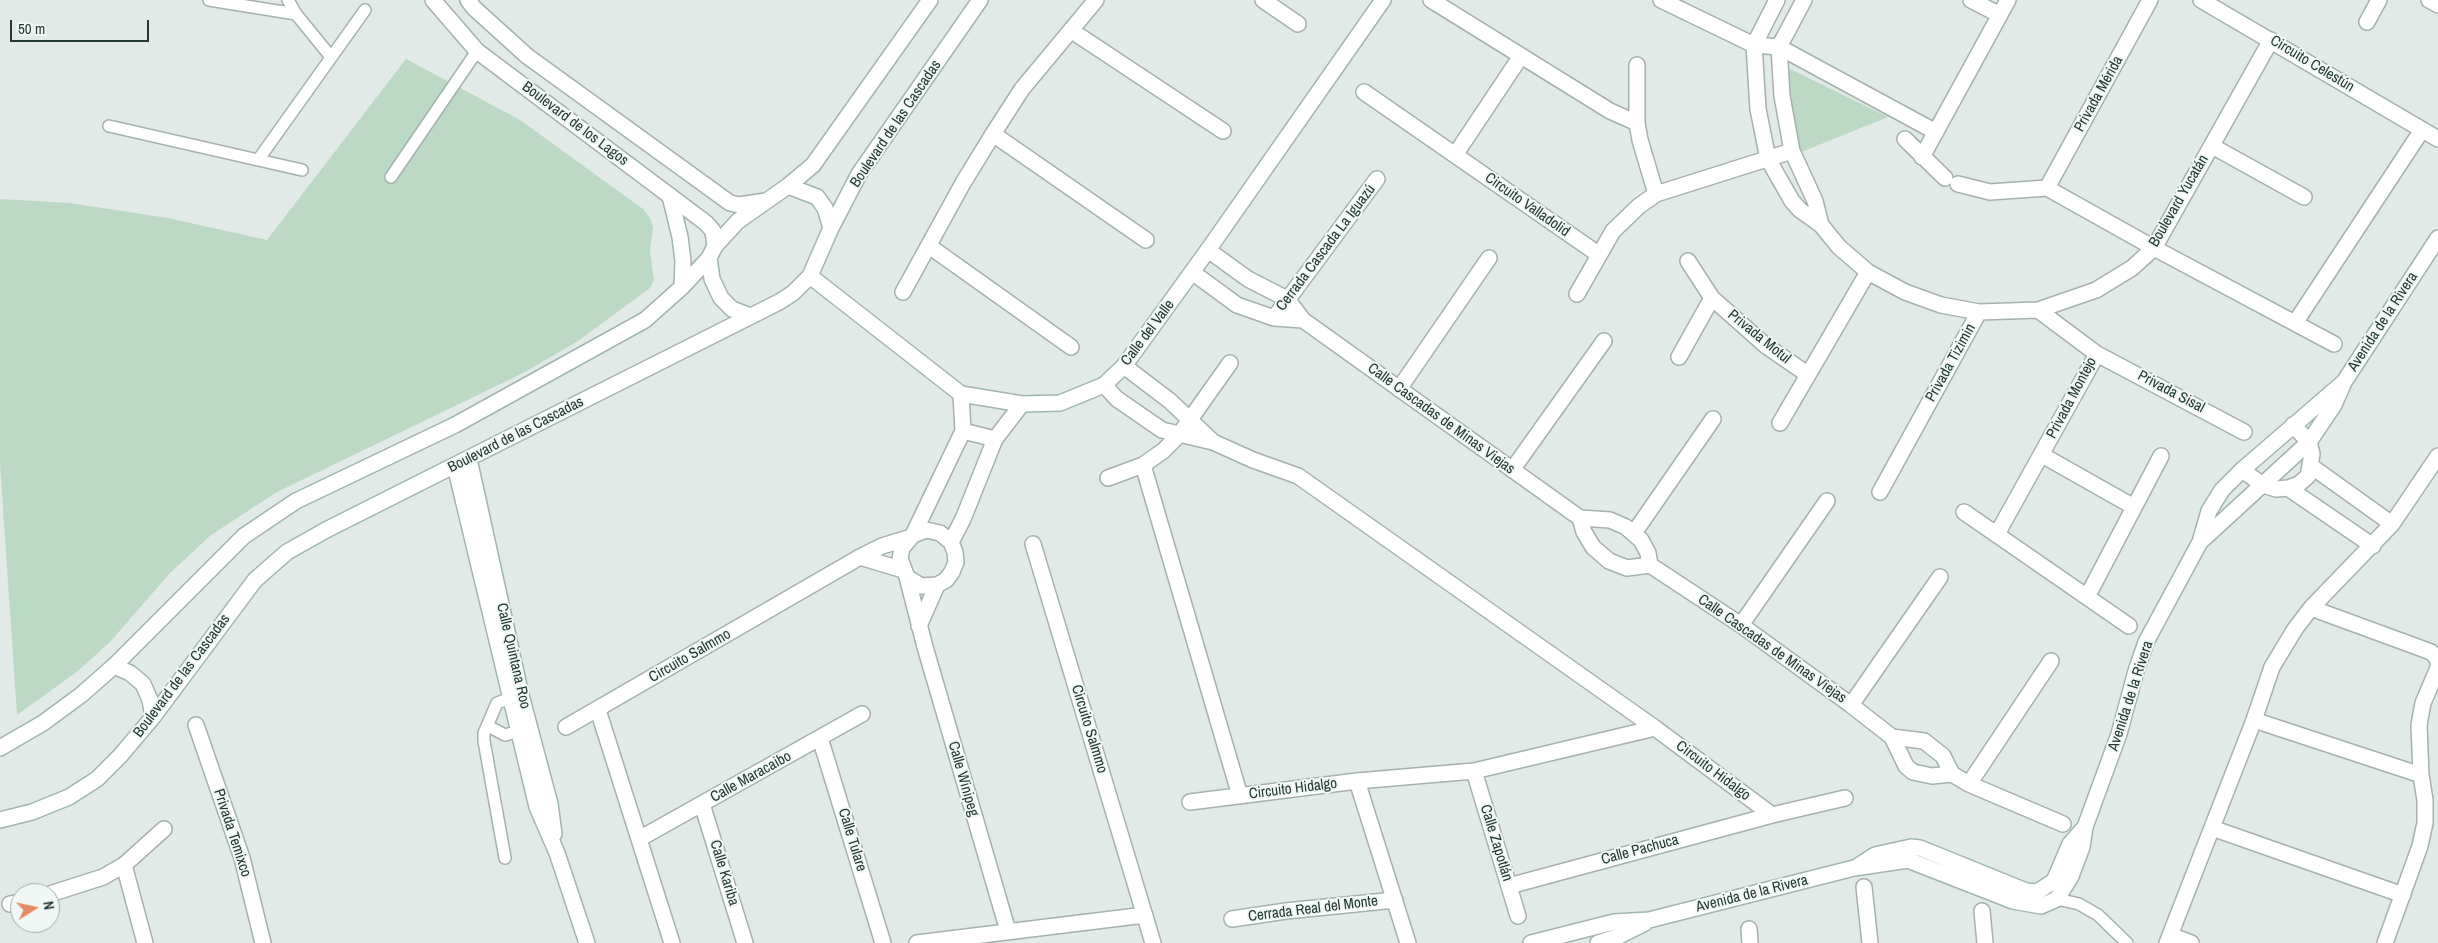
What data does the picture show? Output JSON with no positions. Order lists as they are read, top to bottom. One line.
{"streets":{"street":["Circuito Celestún","Privada Mérida","Boulevard de los Lagos","Boulevard de las Cascadas","Boulevard Yucatán","Circuito Valladolid","Cerrada Cascada La Iguazú","Avenida de la Rivera","Calle del Valle","Privada Motul","Privada Tizimin","Privada Sisal","Privada Montejo","Calle Cascadas de Minas Viejas","Calle Quintana Roo","Circuito Salmmo","Circuito Hidalgo","Calle Maracaibo","Calle Winipeg","Privada Temixco","Calle Tulare","Calle Zapotlán","Calle Pachuca","Calle Kariba","Cerrada Real del Monte"]},"crossings":[["Circuito Celestún","Boulevard Yucatán"],["Boulevard de los Lagos","Boulevard de las Cascadas"],["Boulevard de los Lagos","Calle del Valle"],["Boulevard de las Cascadas","Calle del Valle"],["Boulevard de las Cascadas","Calle Quintana Roo"],["Boulevard Yucatán","Privada Tizimin"],["Boulevard Yucatán","Privada Montejo"],["Cerrada Cascada La Iguazú","Calle Cascadas de Minas Viejas"],["Calle del Valle","Calle Cascadas de Minas Viejas"],["Calle del Valle","Circuito Hidalgo"],["Privada Motul","Privada Tizimin"],["Privada Sisal","Privada Montejo"],["Circuito Salmmo","Calle Winipeg"],["Circuito Hidalgo","Calle Zapotlán"],["Circuito Hidalgo","Calle Pachuca"],["Circuito Hidalgo","Cerrada Real del Monte"],["Calle Maracaibo","Calle Tulare"],["Calle Maracaibo","Calle Kariba"],["Calle Zapotlán","Calle Pachuca"]],"scale_bar":"50 m","north":"right"}
